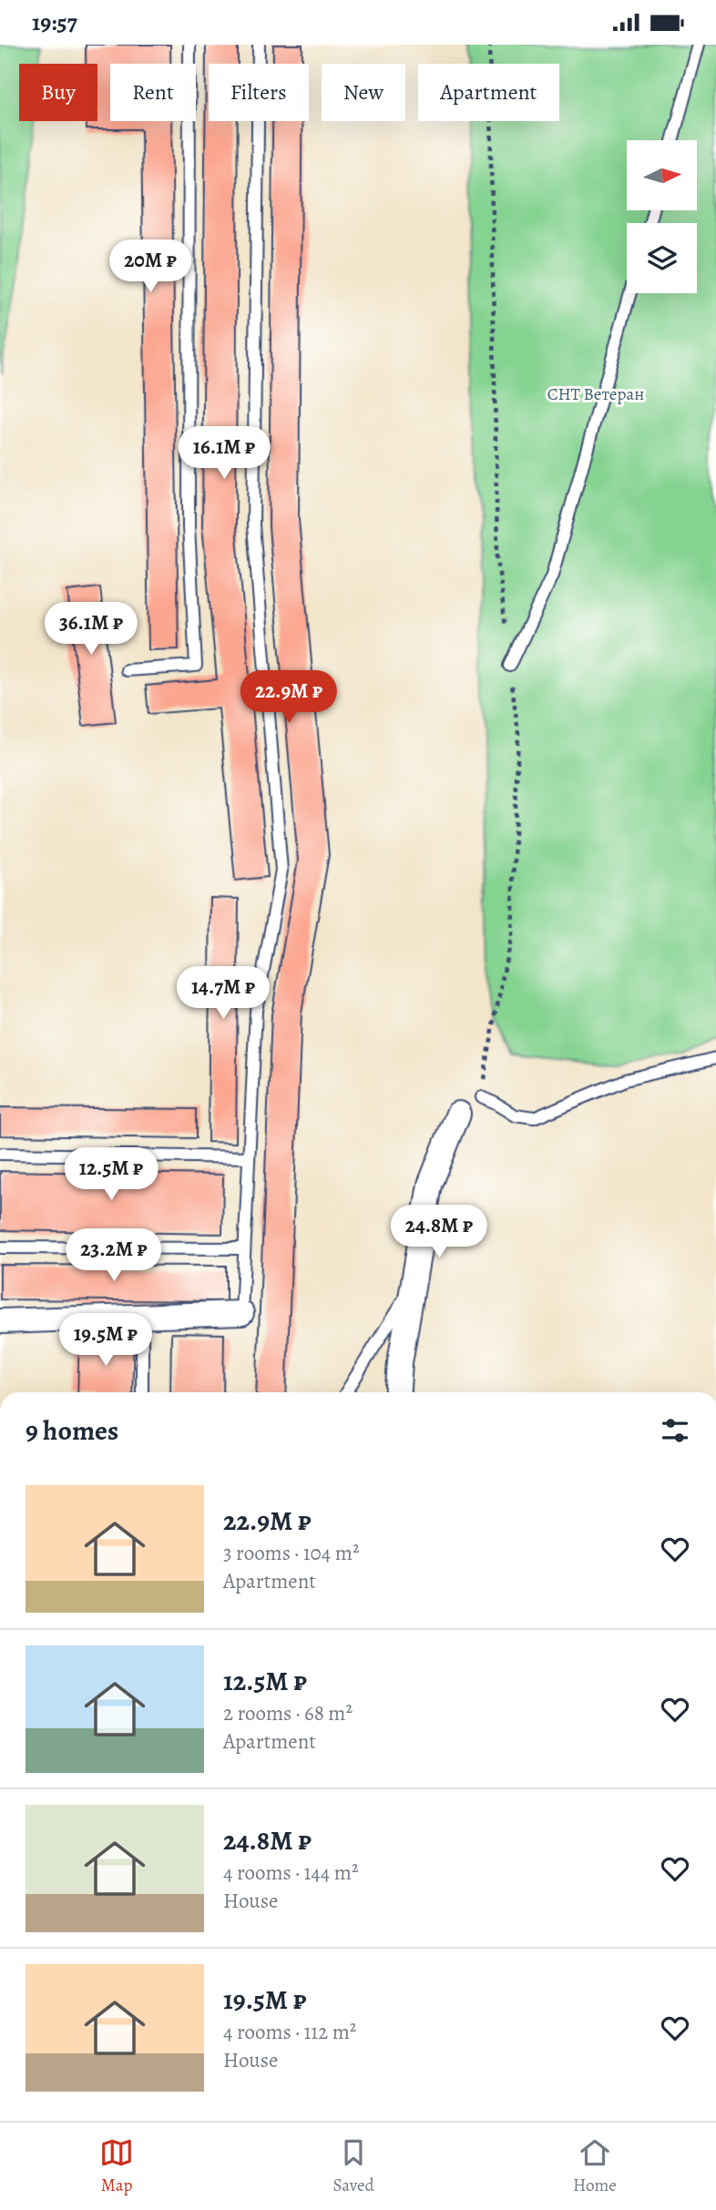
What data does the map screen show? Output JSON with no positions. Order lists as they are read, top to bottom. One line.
{"parks":["СНТ Ветеран"],"north":"right","page":{"status":"19:57","chip":["Buy","Rent","Filters","New","Apartment"],"price":["20M ₽","16.1M ₽","36.1M ₽","22.9M ₽","14.7M ₽","12.5M ₽","24.8M ₽","23.2M ₽","19.5M ₽"],"heading":"9 homes","list":[{"name":"22.9M ₽","note":"3 rooms · 104 m² · Apartment"},{"name":"12.5M ₽","note":"2 rooms · 68 m² · Apartment"},{"name":"24.8M ₽","note":"4 rooms · 144 m² · House"},{"name":"19.5M ₽","note":"4 rooms · 112 m² · House"}],"tabs":["Map","Saved","Home"]}}
